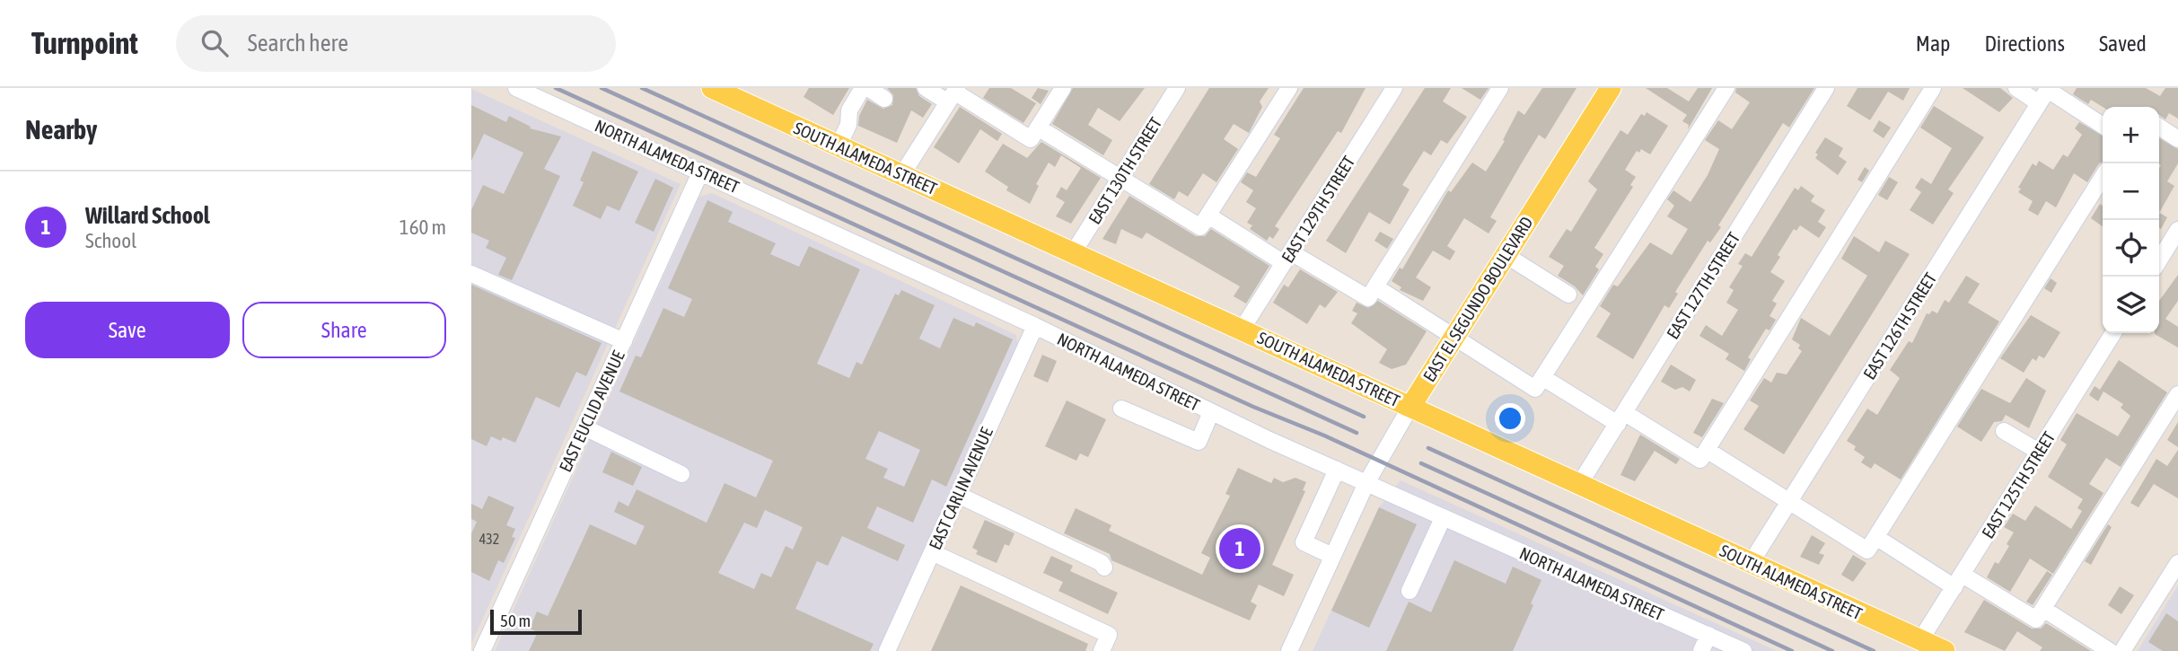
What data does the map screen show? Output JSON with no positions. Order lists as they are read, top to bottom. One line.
{"streets":{"main road":["SOUTH ALAMEDA STREET","EAST EL SEGUNDO BOULEVARD"],"street":["NORTH ALAMEDA STREET","EAST 130TH STREET","EAST 129TH STREET","EAST 127TH STREET","EAST 126TH STREET","EAST EUCLID AVENUE","EAST 125TH STREET","EAST CARLIN AVENUE"]},"crossings":[["NORTH ALAMEDA STREET","EAST EL SEGUNDO BOULEVARD"],["NORTH ALAMEDA STREET","EAST EUCLID AVENUE"],["NORTH ALAMEDA STREET","EAST CARLIN AVENUE"],["SOUTH ALAMEDA STREET","EAST 130TH STREET"],["SOUTH ALAMEDA STREET","EAST 129TH STREET"],["SOUTH ALAMEDA STREET","EAST 127TH STREET"],["SOUTH ALAMEDA STREET","EAST EL SEGUNDO BOULEVARD"],["SOUTH ALAMEDA STREET","EAST 126TH STREET"],["SOUTH ALAMEDA STREET","EAST 125TH STREET"]],"house_numbers":["432"],"scale_bar":"50 m","page":{"header":"Turnpoint","search":"Search here","nav":["Map","Directions","Saved"],"heading":"Nearby","map_buttons":["+","−"],"list":[{"mark":"1","name":"Willard School","note":"School","value":"160 m"}],"buttons":["Save","Share"],"pins":"1","scale":"50 m"}}
